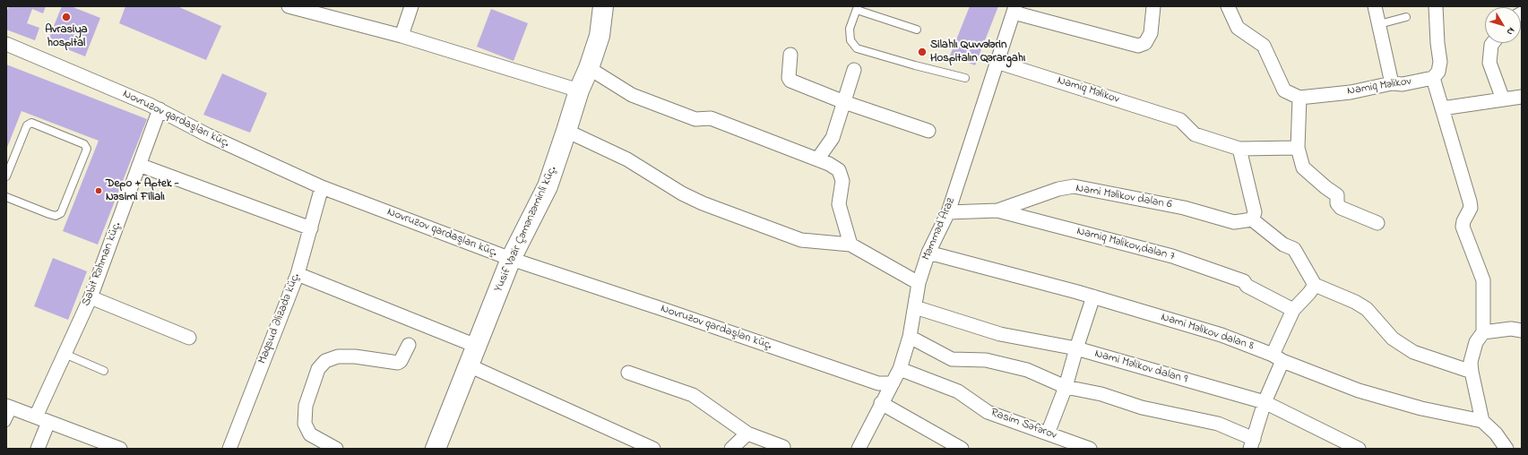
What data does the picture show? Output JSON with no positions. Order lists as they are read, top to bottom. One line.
{"streets":{"main road":["Yusif Vəzir Çəmənzəminli küç."],"street":["Namiq Məlikov","Novruzov qardaşları küç.","Nami Məlikov dalan 6","Məmməd Araz","Namiq Məlikov,dalan 7","Sabit Rəhman küç.","Maqsud Əlizadə küç.","Nami Məlikov dalan 8","Nami Məlikov dalan 9","Rasim Səfərov"]},"crossings":[["Namiq Məlikov","Məmməd Araz"],["Novruzov qardaşları küç.","Yusif Vəzir Çəmənzəminli küç."],["Novruzov qardaşları küç.","Məmməd Araz"],["Novruzov qardaşları küç.","Sabit Rəhman küç."],["Novruzov qardaşları küç.","Maqsud Əlizadə küç."],["Nami Məlikov dalan 6","Namiq Məlikov,dalan 7"],["Məmməd Araz","Namiq Məlikov,dalan 7"],["Məmməd Araz","Nami Məlikov dalan 8"],["Məmməd Araz","Nami Məlikov dalan 9"],["Məmməd Araz","Rasim Səfərov"]],"places":["Avrasiya hospital","Silahlı Quvvələrin Hospitalın Qərargahı","Depo + Aptek - Nəsimi Filialı"],"north":"bottom right"}
